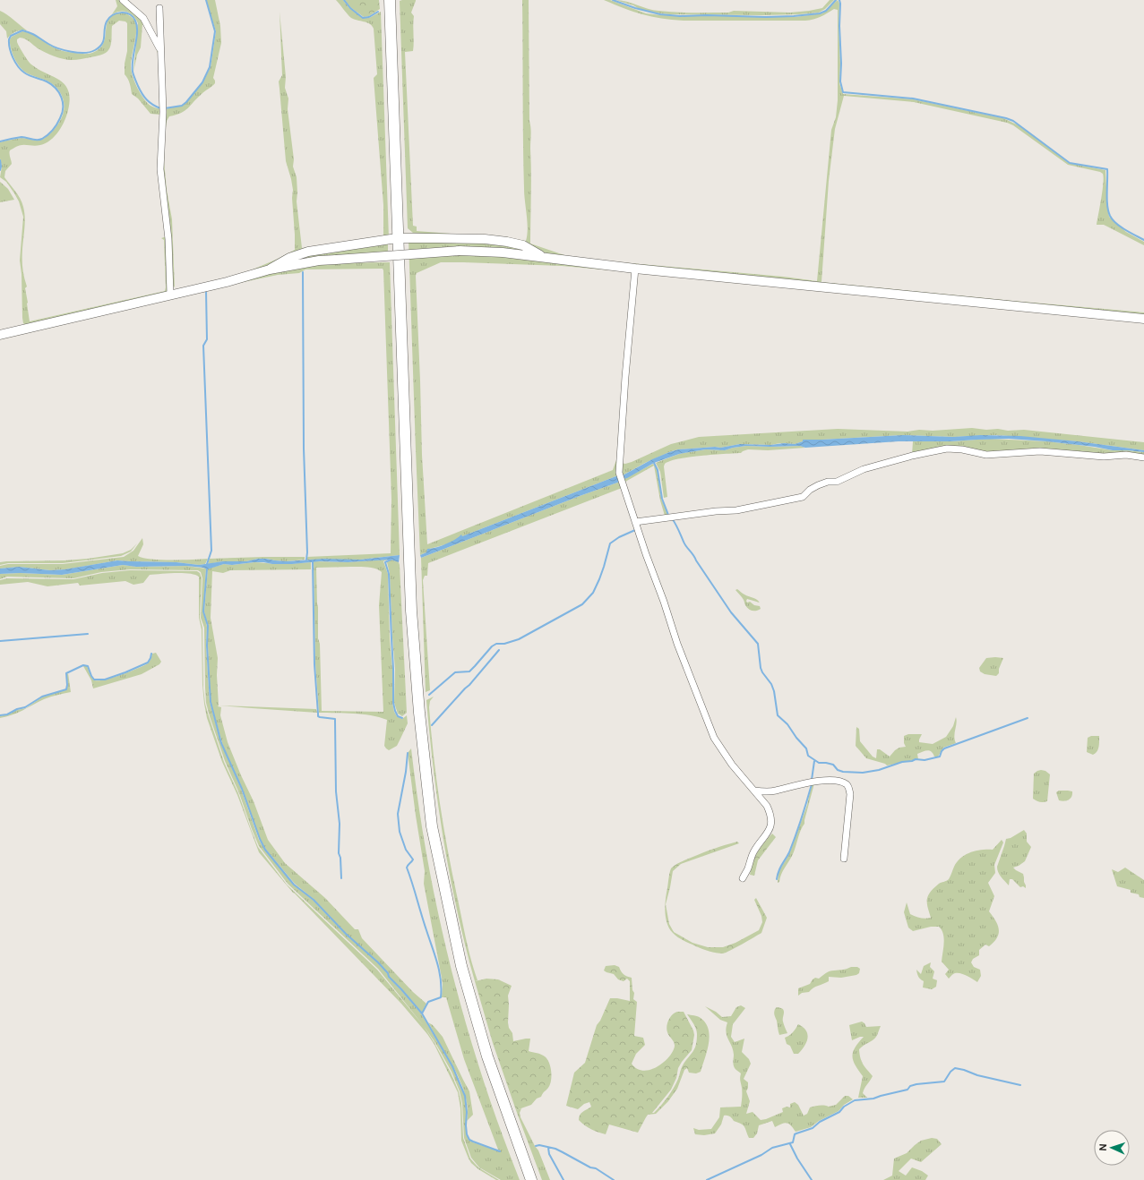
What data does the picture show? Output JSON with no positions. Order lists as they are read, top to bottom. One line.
{"north":"left"}
